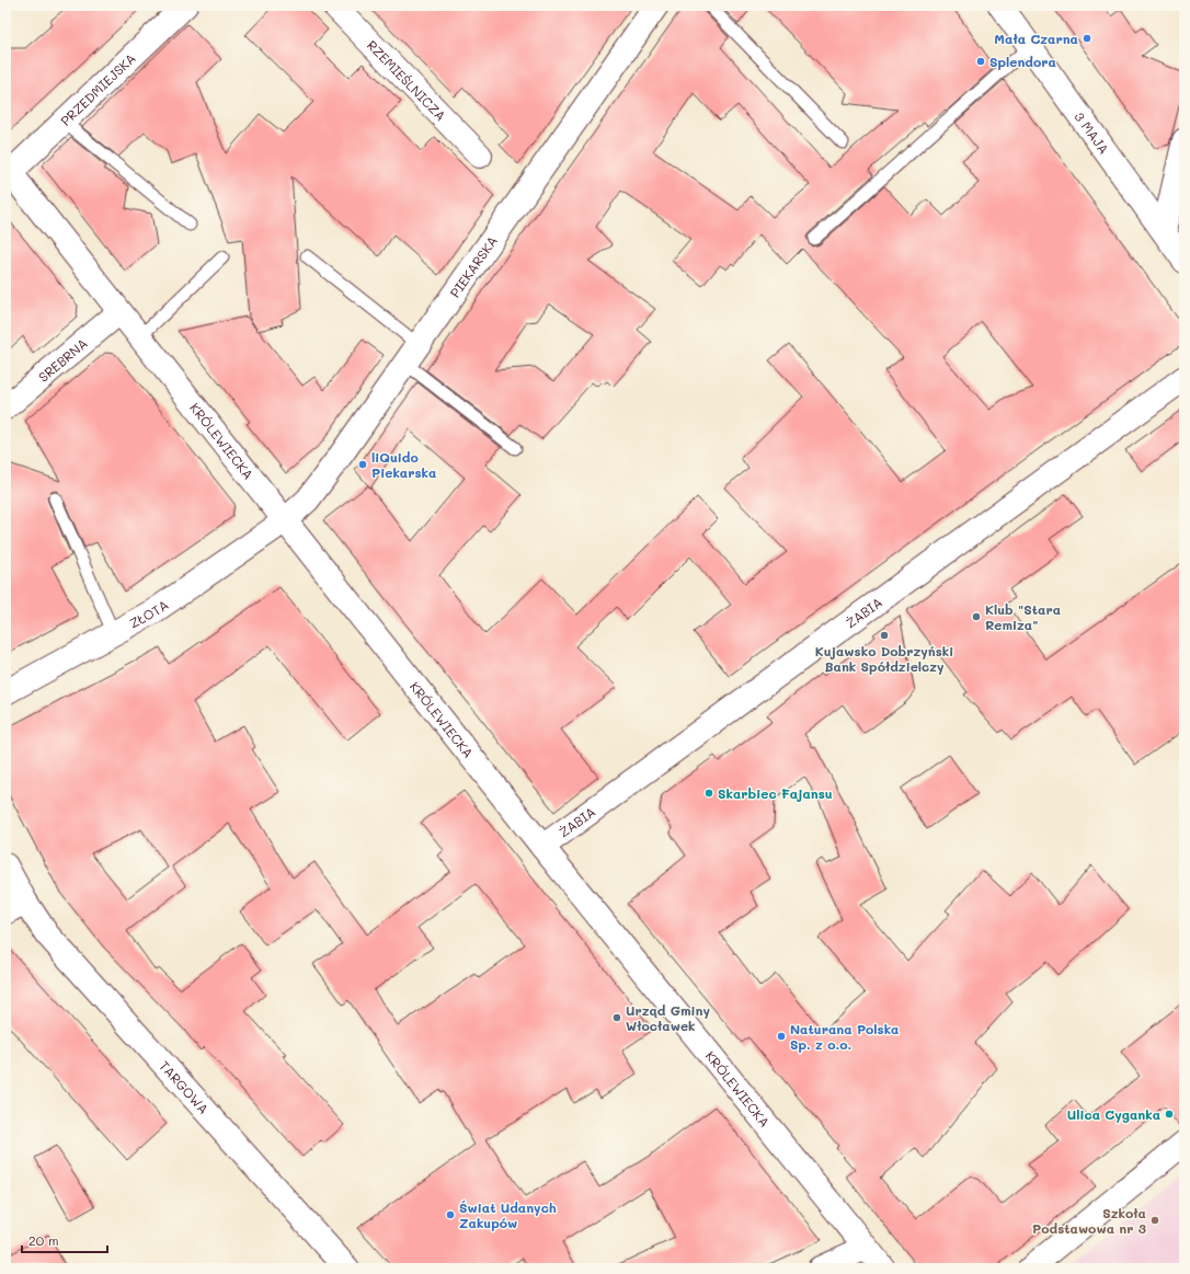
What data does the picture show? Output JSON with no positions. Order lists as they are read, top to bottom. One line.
{"streets":{"street":["RZEMIEŚLNICZA","PRZEDMIEJSKA","3 MAJA","PIEKARSKA","SREBRNA","KRÓLEWIECKA","ŻABIA","ZŁOTA","TARGOWA"]},"crossings":[["PRZEDMIEJSKA","KRÓLEWIECKA"],["PIEKARSKA","KRÓLEWIECKA"],["PIEKARSKA","ZŁOTA"],["SREBRNA","KRÓLEWIECKA"],["KRÓLEWIECKA","ŻABIA"],["KRÓLEWIECKA","ZŁOTA"]],"places":["Mała Czarna","Splendora","liQuido Piekarska","Klub \"Stara Remiza\"","Kujawsko Dobrzyński Bank Spółdzielczy","Skarbiec Fajansu","Urząd Gminy Włocławek","Naturana Polska Sp. z o.o.","Ulica Cyganka","Świat Udanych Zakupów","Szkoła Podstawowa nr 3"],"scale_bar":"20 m"}
